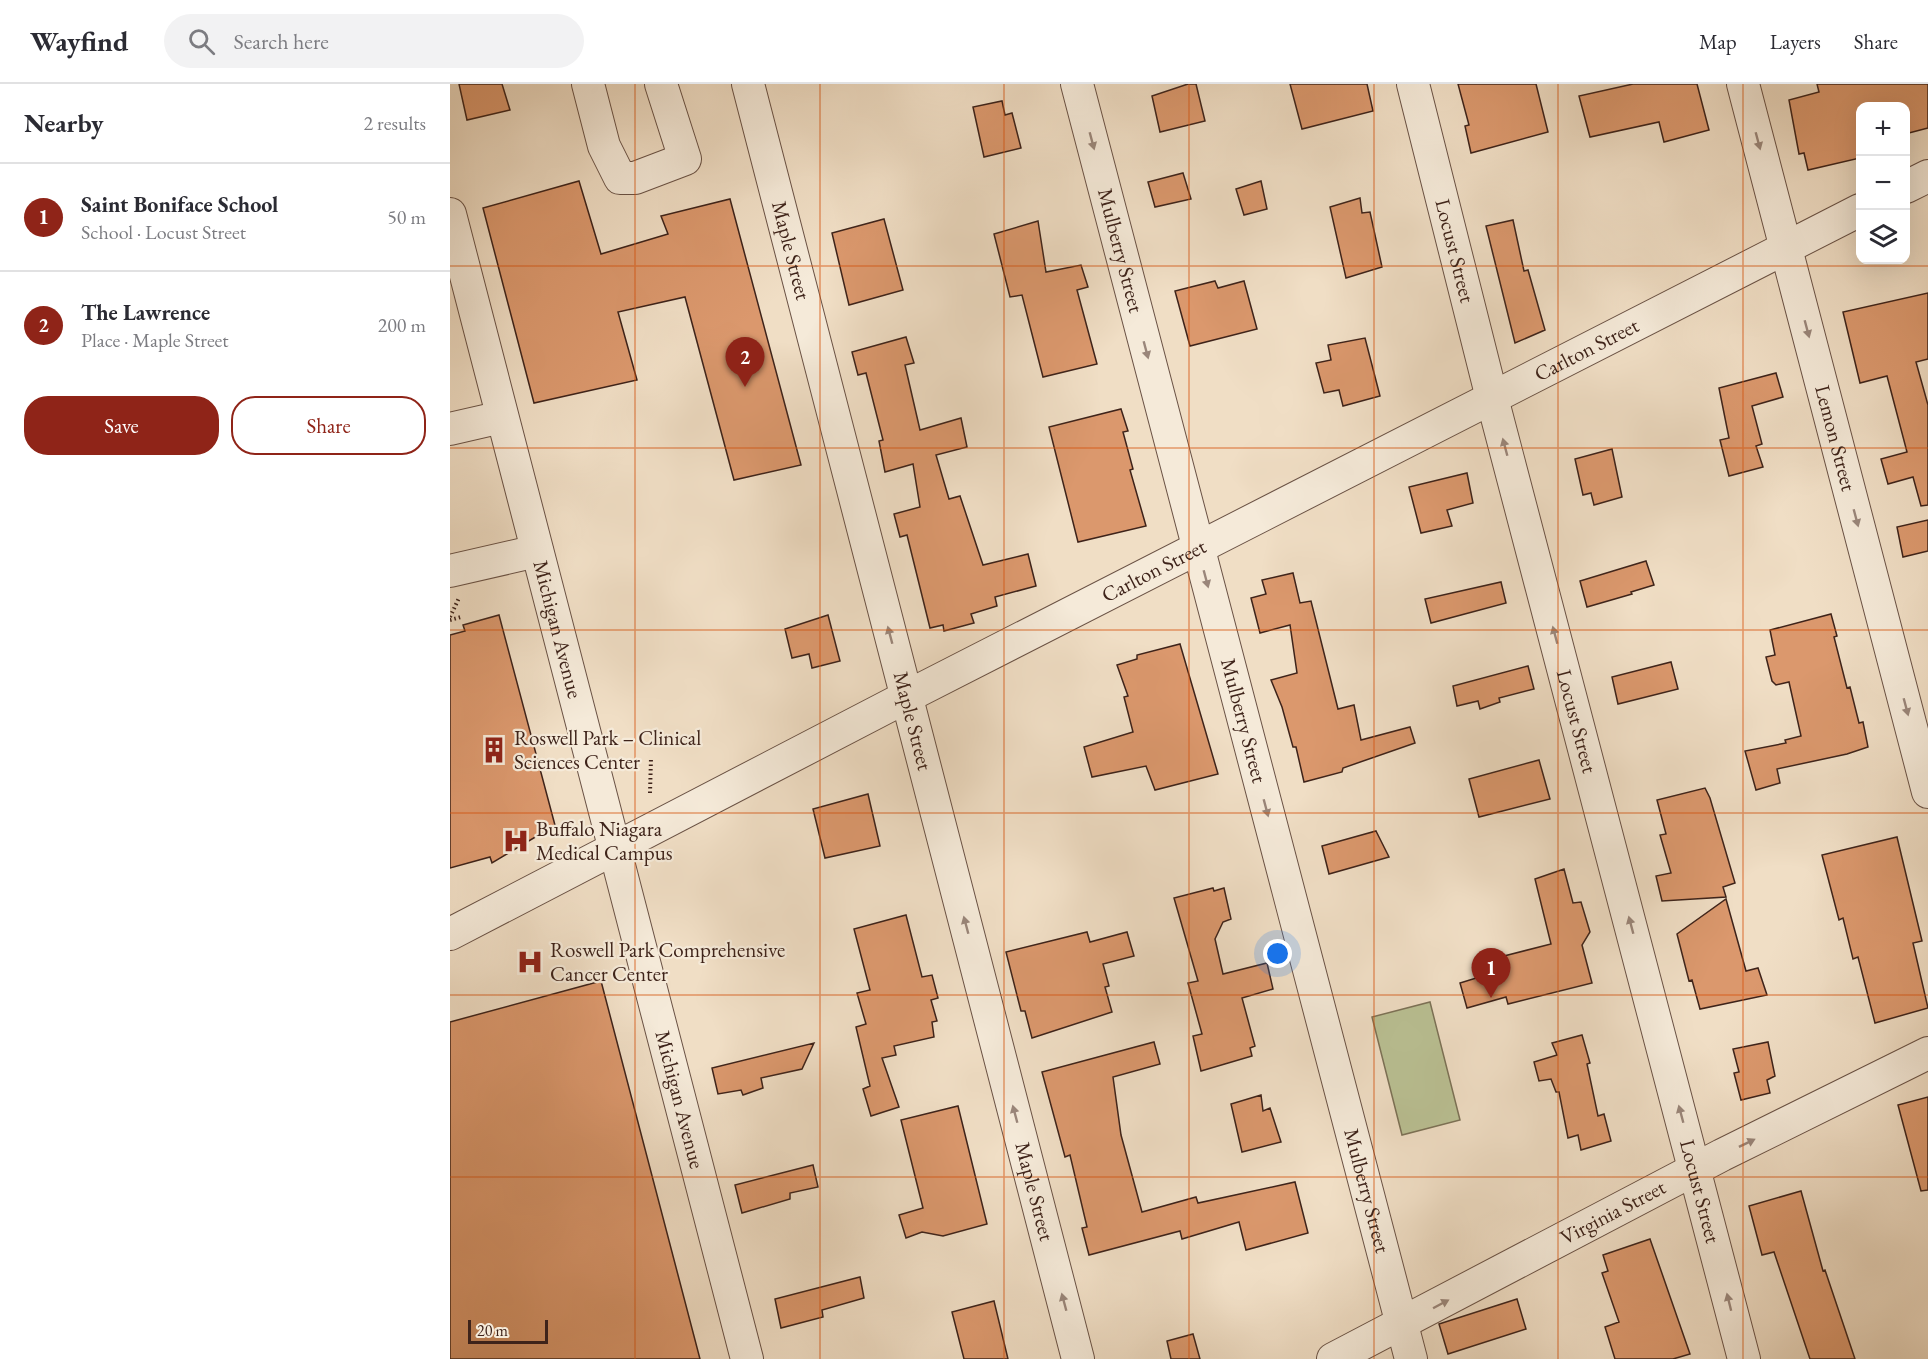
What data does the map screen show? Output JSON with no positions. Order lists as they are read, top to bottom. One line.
{"streets":{"street":["Maple Street","Mulberry Street","Locust Street","Carlton Street","Lemon Street","Michigan Avenue","Virginia Street"]},"crossings":[["Maple Street","Carlton Street"],["Mulberry Street","Carlton Street"],["Mulberry Street","Virginia Street"],["Locust Street","Carlton Street"],["Locust Street","Virginia Street"],["Carlton Street","Lemon Street"],["Carlton Street","Michigan Avenue"]],"one_way":["Maple Street","Mulberry Street","Locust Street","Lemon Street","Virginia Street"],"places":{"building":["Roswell Park – Clinical Sciences Center"],"hospital":["Buffalo Niagara Medical Campus","Roswell Park Comprehensive Cancer Center"]},"scale_bar":"20 m","page":{"header":"Wayfind","search":"Search here","nav":["Map","Layers","Share"],"heading":["Nearby","2 results"],"map_buttons":["+","−"],"list":[{"mark":"1","name":"Saint Boniface School","note":"School · Locust Street","value":"50 m"},{"mark":"2","name":"The Lawrence","note":"Place · Maple Street","value":"200 m"}],"pins":["2","1"],"buttons":["Save","Share"],"scale":"20 m"}}
